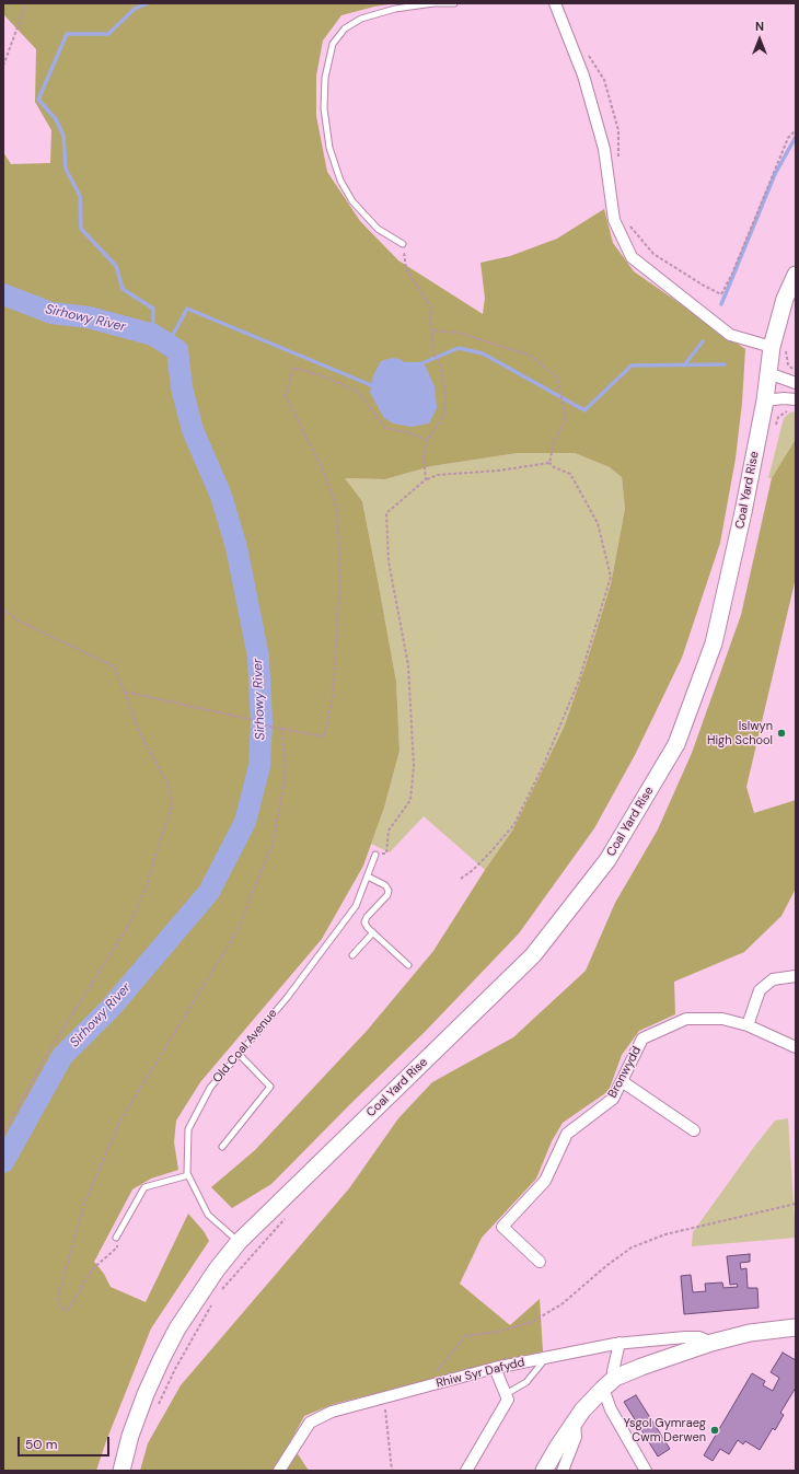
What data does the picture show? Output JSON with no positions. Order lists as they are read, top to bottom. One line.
{"streets":{"main road":["Coal Yard Rise"],"street":["Bronwydd","Rhiw Syr Dafydd"],"lane":["Old Coal Avenue"]},"crossings":[["Coal Yard Rise","Old Coal Avenue"]],"water":["Sirhowy River"],"places":["Islwyn High School","Ysgol Gymraeg Cwm Derwen"],"scale_bar":"50 m","north":"top"}
